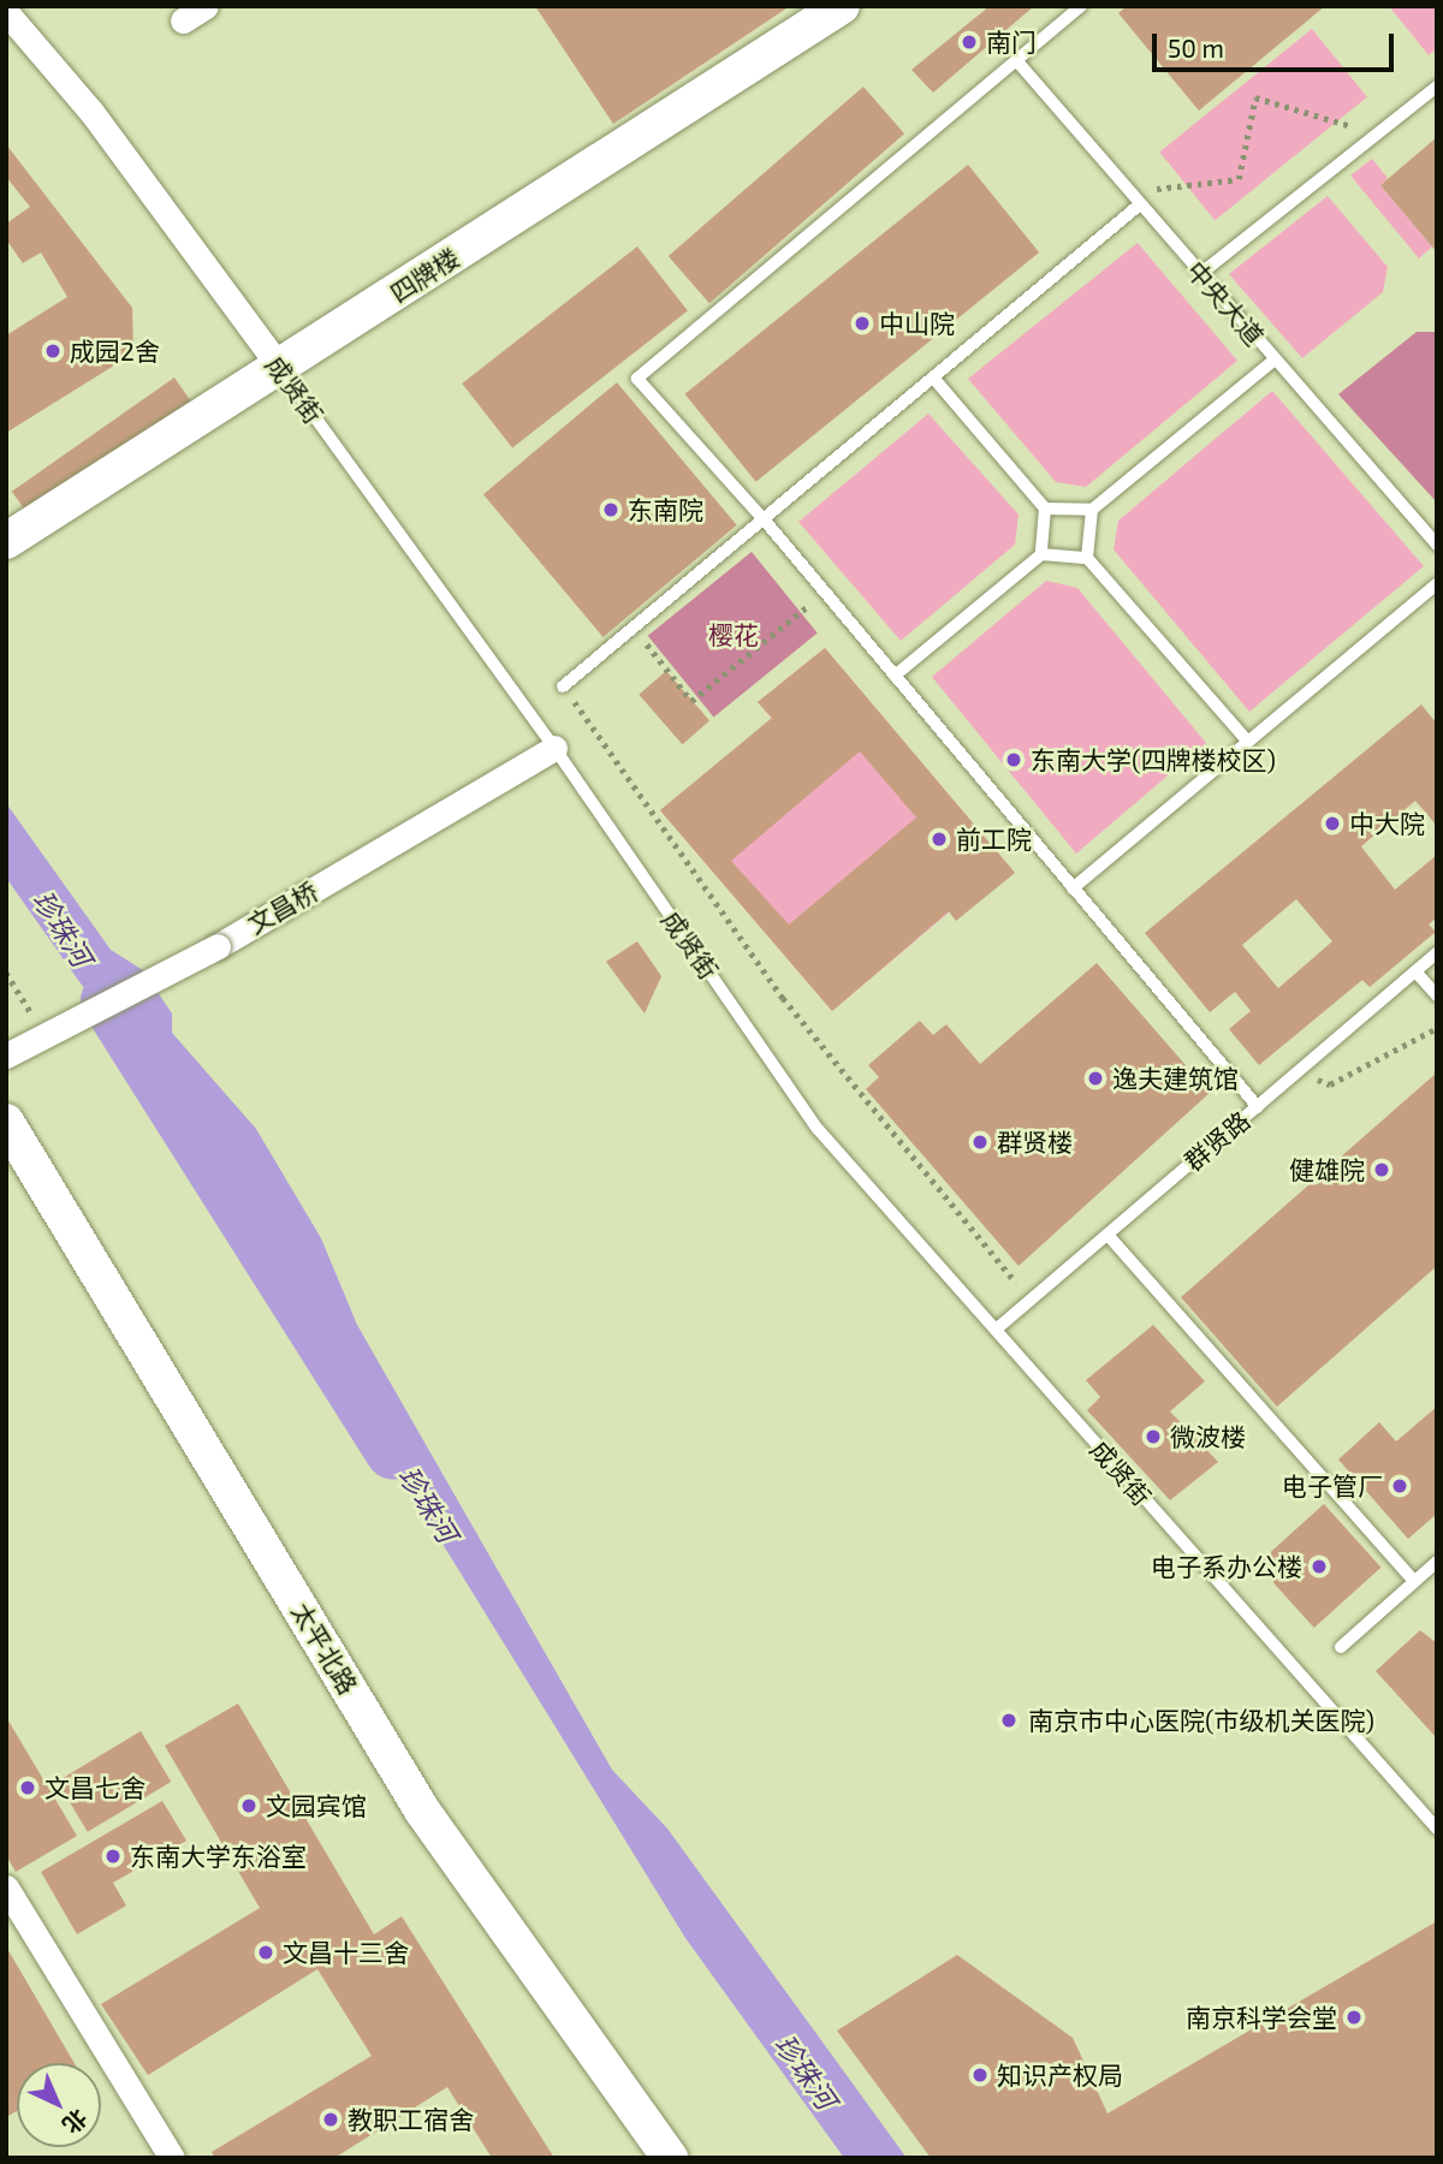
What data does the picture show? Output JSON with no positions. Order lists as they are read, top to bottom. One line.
{"streets":{"main road":["四牌楼","太平北路"],"street":["成贤街","文昌桥"],"lane":["中央大道","群贤路"]},"crossings":[["四牌楼","成贤街"],["成贤街","文昌桥"],["成贤街","群贤路"]],"water":["珍珠河"],"parks":["樱花"],"places":["南门","中山院","成园2舍","东南院","东南大学(四牌楼校区)","中大院","前工院","逸夫建筑馆","群贤楼","健雄院","微波楼","电子管厂","电子系办公楼","南京市中心医院(市级机关医院)","文昌七舍","文园宾馆","东南大学东浴室","文昌十三舍","南京科学会堂","知识产权局","教职工宿舍"],"scale_bar":"50 m","north":"bottom right"}
